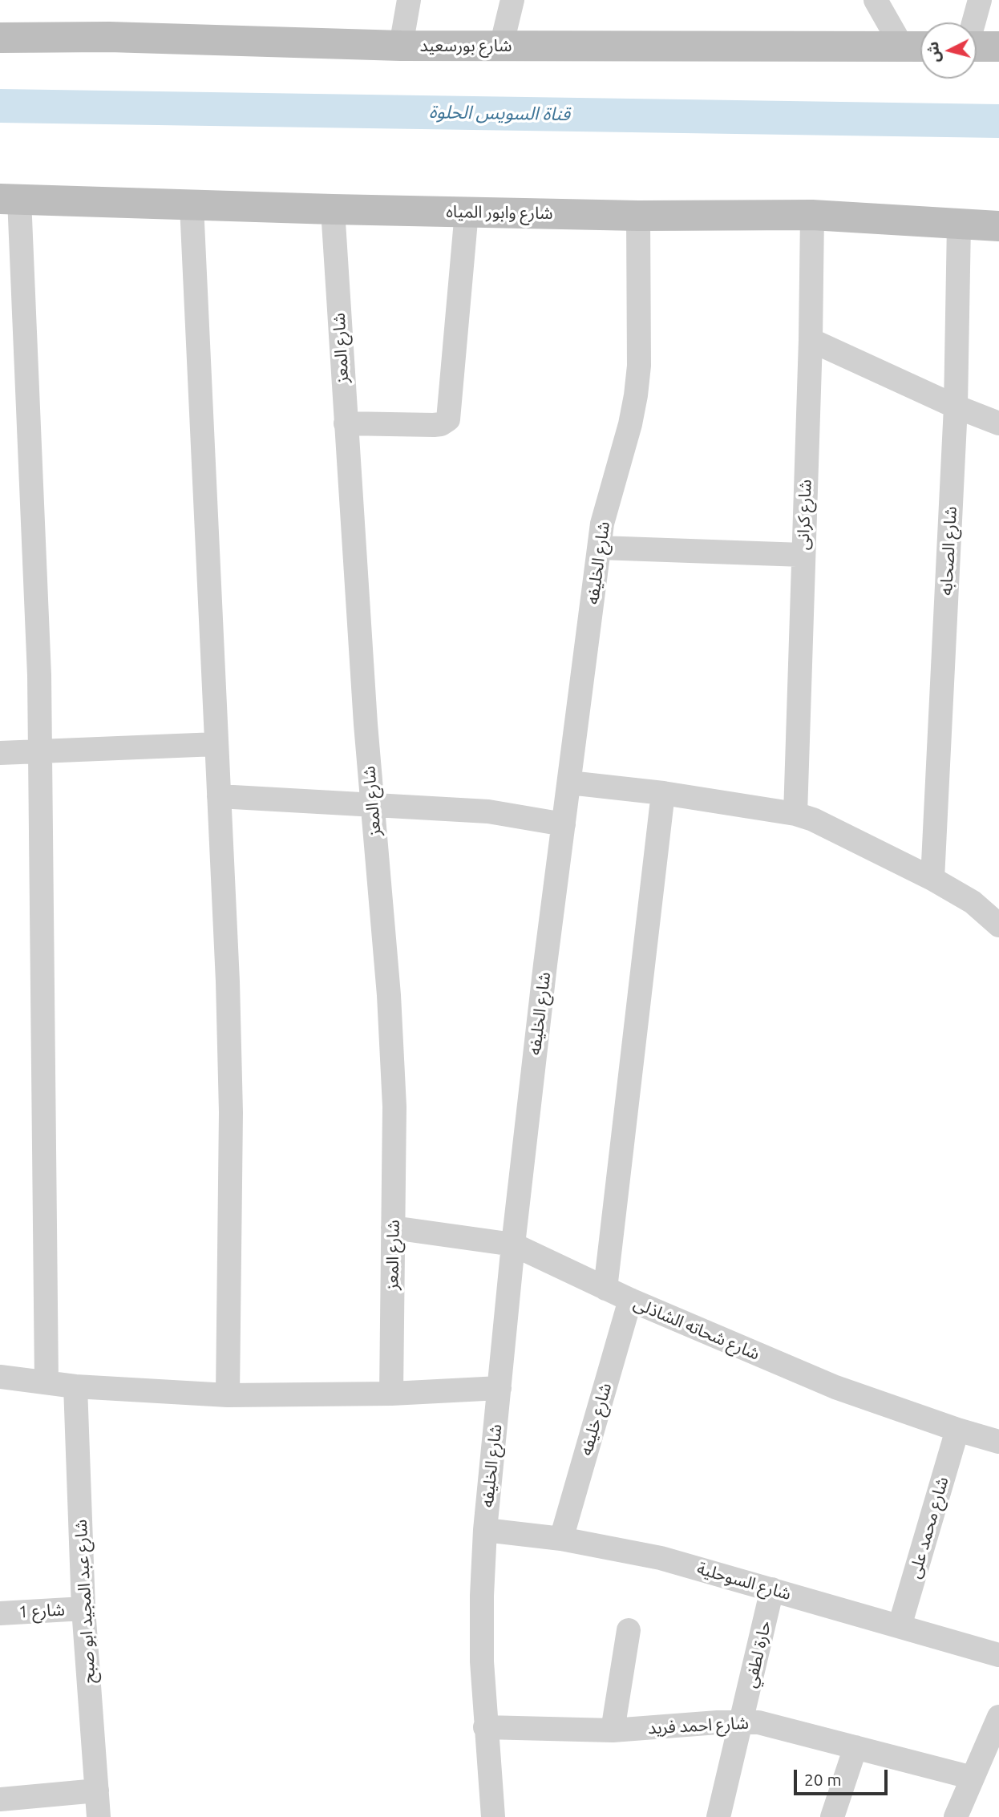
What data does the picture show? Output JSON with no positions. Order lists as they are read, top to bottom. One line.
{"streets":{"main road":["شارع بورسعيد","شارع وابور المياه"],"street":["شارع المعز","شارع كرانى","شارع الصحابه","شارع الخليفه","شارع شحاته الشاذلى","شارع خليفه","شارع محمد على","شارع السوحلية","شارع عبد المجيد ابو صبح","شارع 1","حارة لطفي","شارع احمد فريد"]},"crossings":[["شارع وابور المياه","شارع المعز"],["شارع وابور المياه","شارع كرانى"],["شارع وابور المياه","شارع الصحابه"],["شارع وابور المياه","شارع الخليفه"],["شارع المعز","شارع شحاته الشاذلى"],["شارع الخليفه","شارع شحاته الشاذلى"],["شارع الخليفه","شارع السوحلية"],["شارع الخليفه","شارع احمد فريد"],["شارع شحاته الشاذلى","شارع خليفه"],["شارع شحاته الشاذلى","شارع محمد على"],["شارع خليفه","شارع السوحلية"],["شارع محمد على","شارع السوحلية"],["شارع السوحلية","حارة لطفي"],["شارع عبد المجيد ابو صبح","شارع 1"],["حارة لطفي","شارع احمد فريد"]],"water":["قناة السويس الحلوة"],"scale_bar":"20 m","north":"left"}
